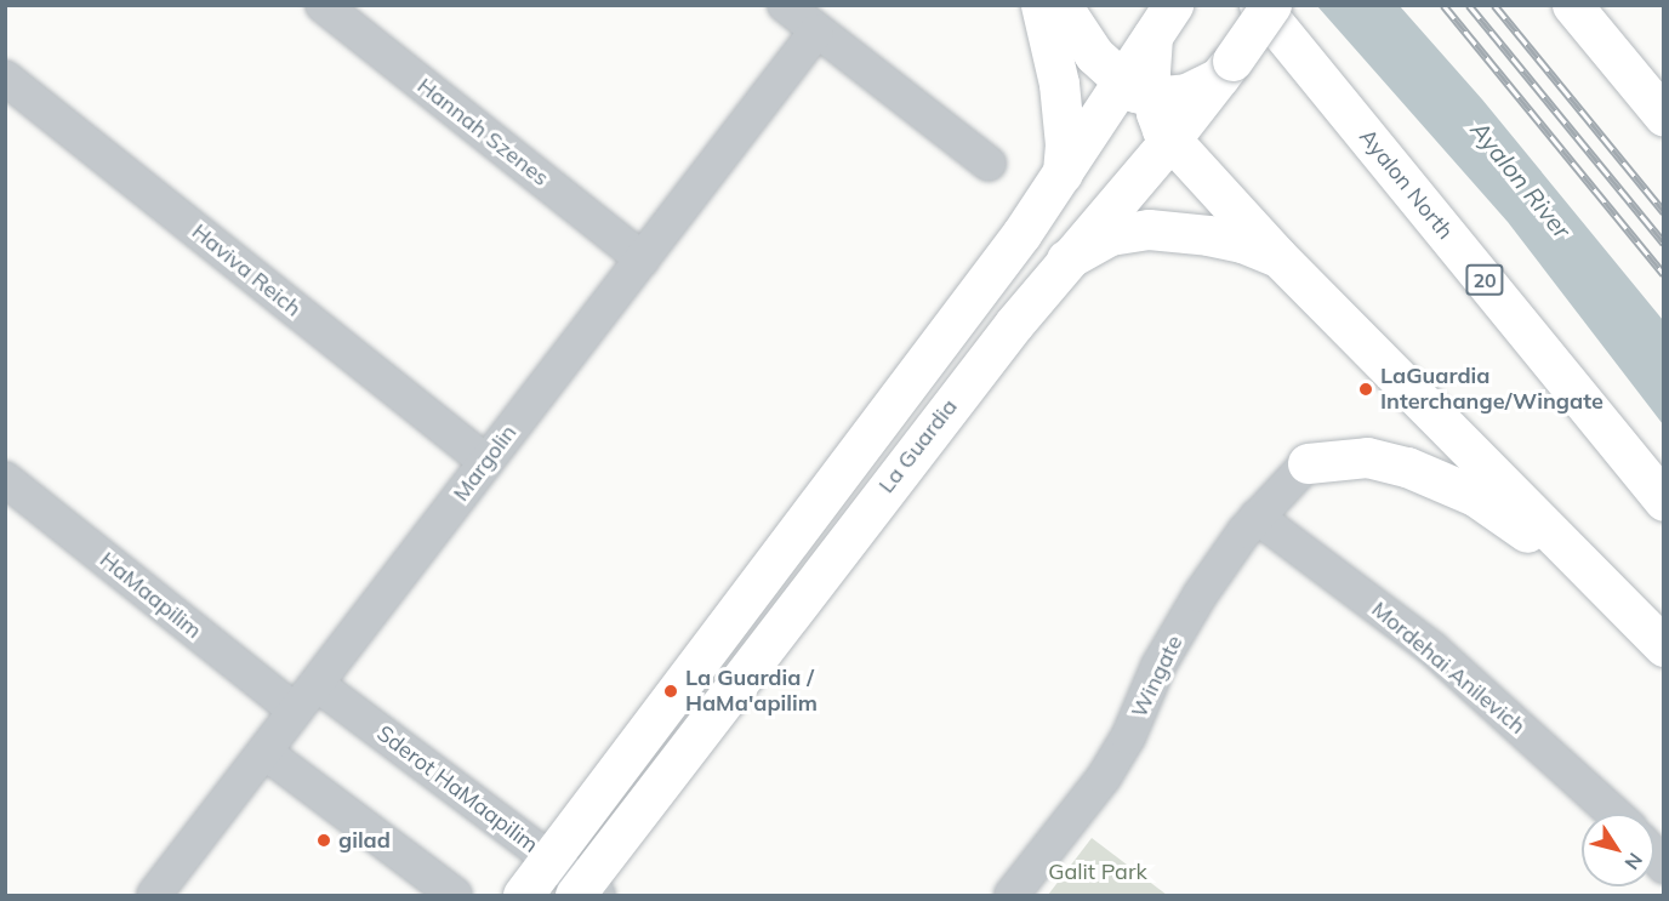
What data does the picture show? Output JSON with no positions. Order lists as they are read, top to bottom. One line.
{"streets":{"main road":["Ayalon North","20","La Guardia"],"street":["Hannah Szenes","Haviva Reich","Margolin","HaMaapilim","Mordehai Anilevich","Wingate","Sderot HaMaapilim"]},"crossings":[["Hannah Szenes","Margolin"],["Haviva Reich","Margolin"],["La Guardia","Sderot HaMaapilim"],["Margolin","HaMaapilim"],["Margolin","Sderot HaMaapilim"],["Mordehai Anilevich","Wingate"]],"water":["Ayalon River"],"parks":["Galit Park"],"places":["LaGuardia Interchange/Wingate","La Guardia / HaMa'apilim","gilad"],"north":"bottom right"}
